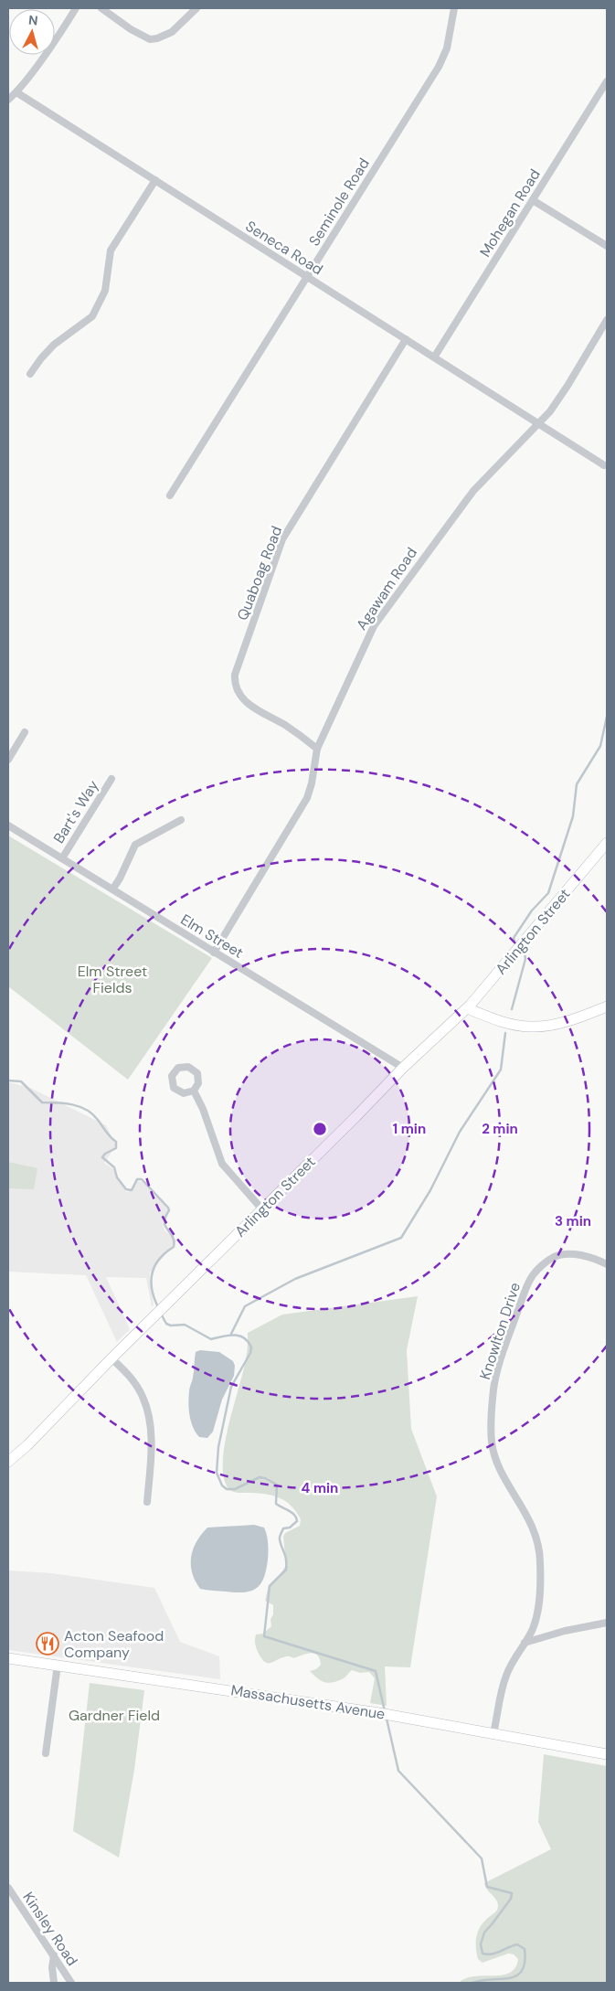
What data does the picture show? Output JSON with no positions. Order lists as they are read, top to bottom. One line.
{"streets":{"street":["Seminole Road","Mohegan Road","Seneca Road","Quaboag Road","Agawam Road","Bart's Way","Arlington Street","Elm Street","Knowlton Drive","Massachusetts Avenue","Kinsley Road"]},"crossings":[["Seminole Road","Seneca Road"],["Mohegan Road","Seneca Road"],["Seneca Road","Quaboag Road"],["Seneca Road","Agawam Road"],["Quaboag Road","Agawam Road"],["Agawam Road","Elm Street"],["Bart's Way","Elm Street"],["Arlington Street","Elm Street"],["Knowlton Drive","Massachusetts Avenue"]],"parks":["Elm Street Fields","Gardner Field"],"places":{"restaurant":["Acton Seafood Company"]},"north":"top","rings":["1 min","2 min","3 min","4 min"]}
